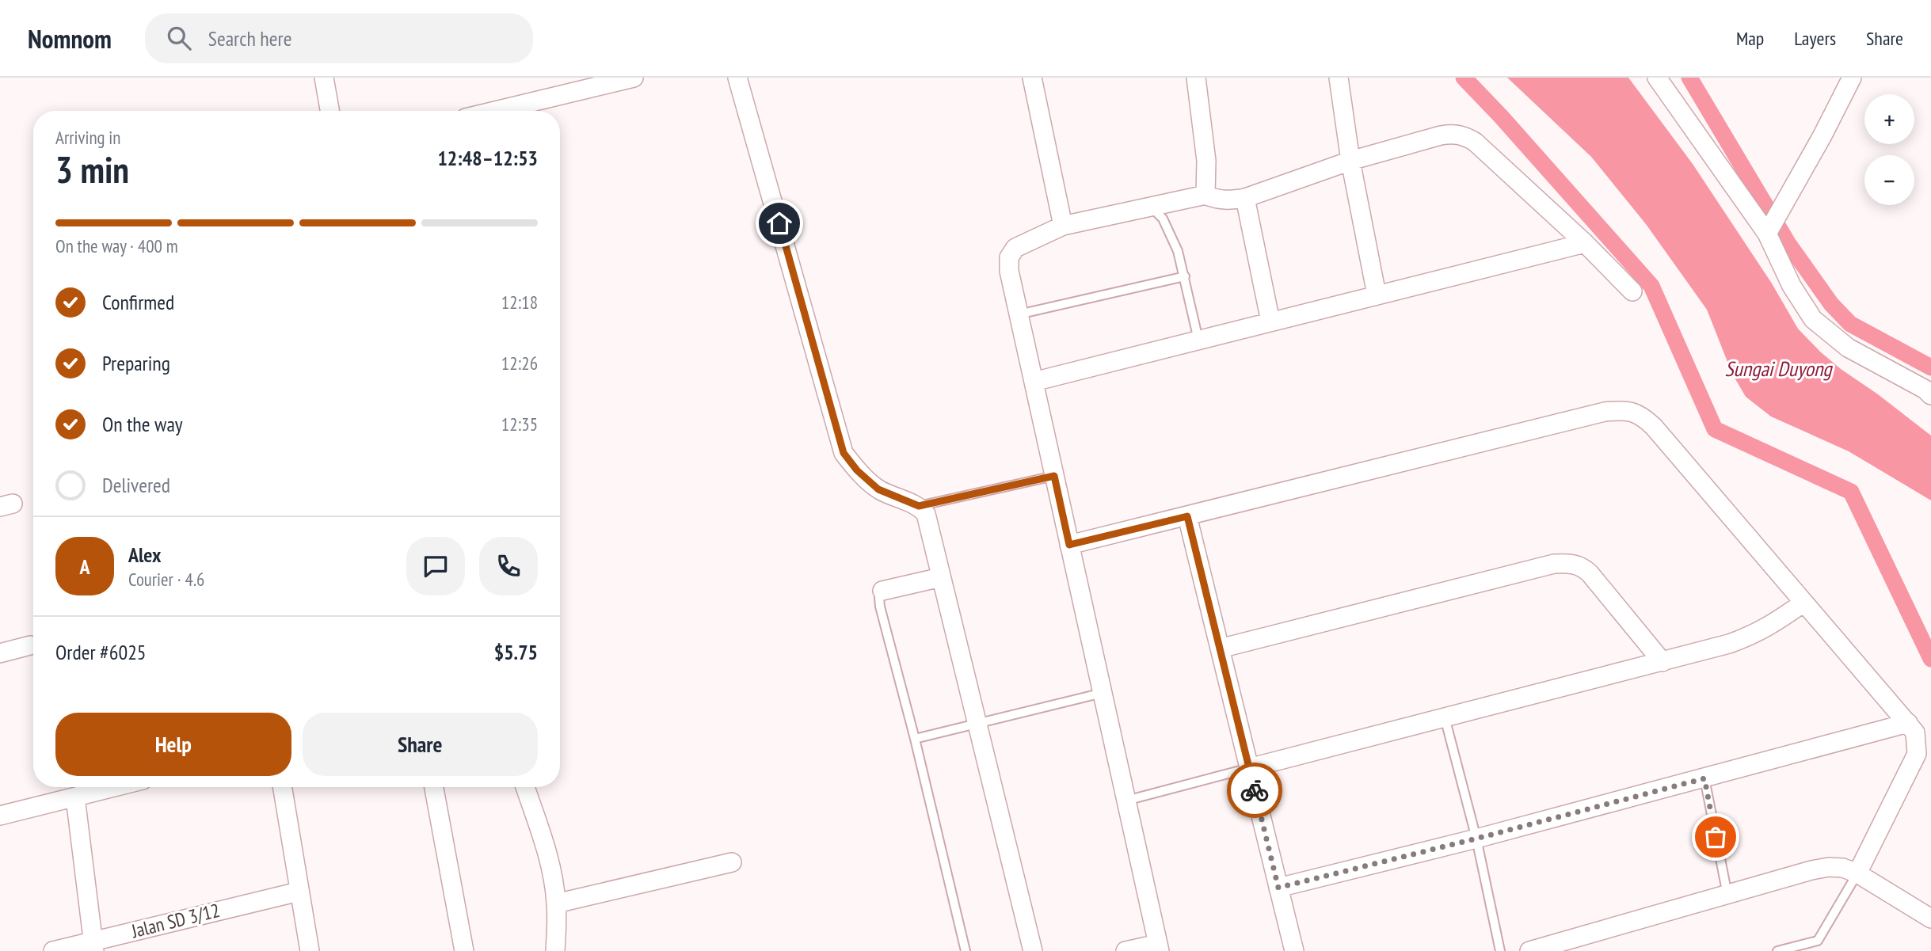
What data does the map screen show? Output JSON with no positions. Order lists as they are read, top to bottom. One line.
{"streets":{"street":["Jalan SD 3/12"]},"water":["Sungai Duyong"],"page":{"header":"Nomnom","search":"Search here","nav":["Map","Layers","Share"],"map_buttons":["+","−"],"heading":["3 min","Arriving in","12:48–12:53"],"panel":["Alex","Courier · 4.6","Order #6025","$5.75"],"bar":"On the way · 400 m","list":[["Confirmed","12:18"],["Preparing","12:26"],["On the way","12:35"],"Delivered"],"round":"A","buttons":["Help","Share"]}}
